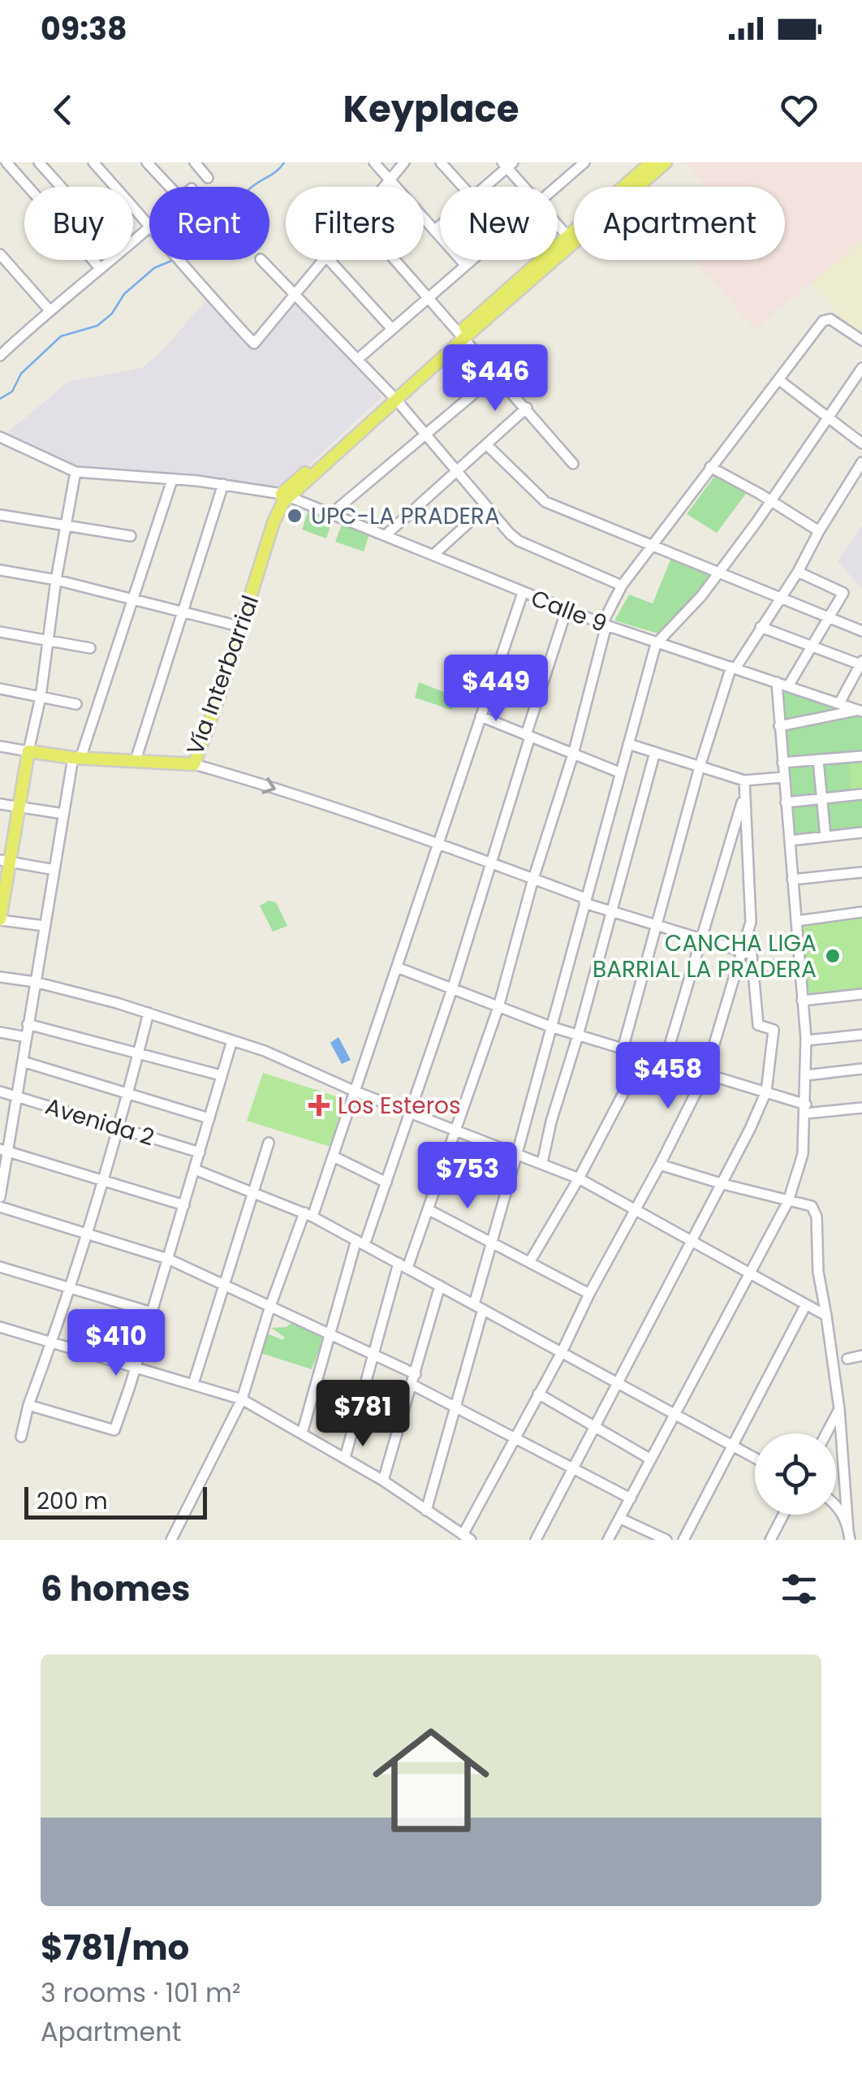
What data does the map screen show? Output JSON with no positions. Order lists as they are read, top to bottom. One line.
{"streets":{"main road":["Vía Interbarrial"],"street":["Calle 9","Avenida 2"]},"crossings":[["Calle 9","Vía Interbarrial"]],"places":{"other":["UPC-LA PRADERA","CANCHA LIGA BARRIAL LA PRADERA"],"health":["Los Esteros"]},"scale_bar":"200 m","page":{"status":"09:38","header":"Keyplace","chip":["Buy","Rent","Filters","New","Apartment"],"price":["$446","$449","$458","$753","$410","$781"],"scale":"200 m","heading":"6 homes","list":[{"name":"$781/mo","note":"3 rooms · 101 m² · Apartment"}]}}
